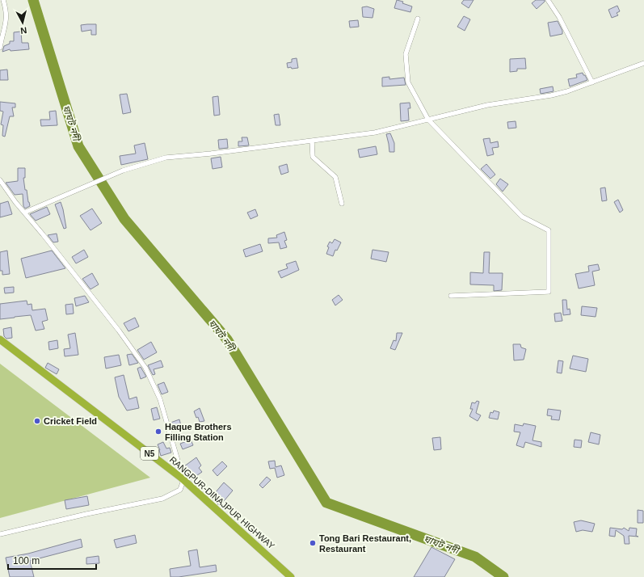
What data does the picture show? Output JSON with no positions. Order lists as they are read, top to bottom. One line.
{"streets":{"highway":["N5","RANGPUR-DINAJPUR HIGHWAY"]},"water":["ঘাঘট নদী"],"places":["Cricket Field","Haque Brothers Filling Station","Tong Bari Restaurant, Restaurant"],"scale_bar":"100 m","north":"bottom"}
